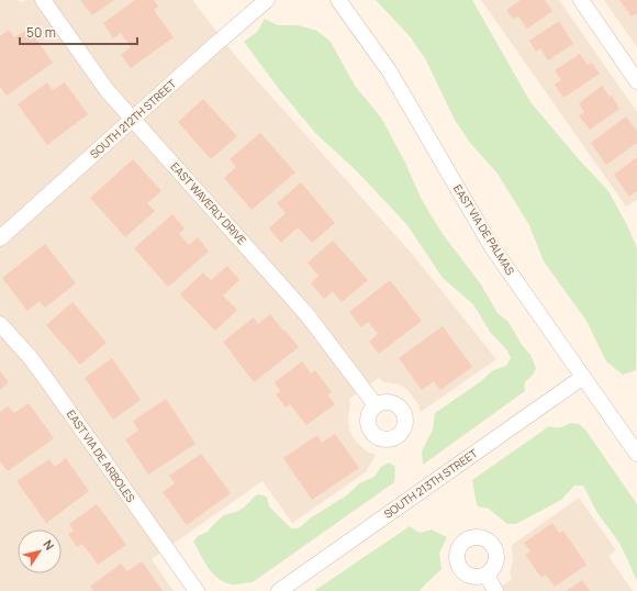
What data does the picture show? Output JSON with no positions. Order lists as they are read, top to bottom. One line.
{"streets":{"street":["SOUTH 212TH STREET","EAST WAVERLY DRIVE","EAST VIA DE PALMAS","EAST VIA DE ARBOLES","SOUTH 213TH STREET"]},"crossings":[["SOUTH 212TH STREET","EAST WAVERLY DRIVE"],["EAST VIA DE PALMAS","SOUTH 213TH STREET"]],"scale_bar":"50 m","north":"top right"}
